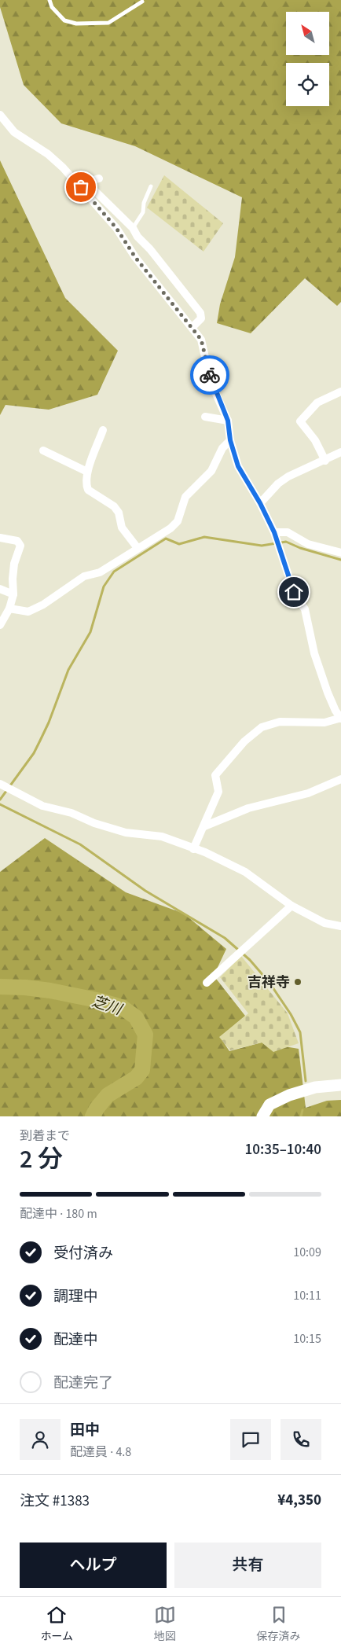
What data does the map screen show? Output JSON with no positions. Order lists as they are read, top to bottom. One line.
{"water":["芝川"],"places":["吉祥寺"],"north":"top left","page":{"heading":["2 分","到着まで","10:35–10:40"],"panel":["田中","配達員 · 4.8","注文 #1383","¥4,350"],"bar":"配達中 · 180 m","list":[["受付済み","10:09"],["調理中","10:11"],["配達中","10:15"],"配達完了"],"buttons":["ヘルプ","共有"],"tabs":["ホーム","地図","保存済み"]}}
